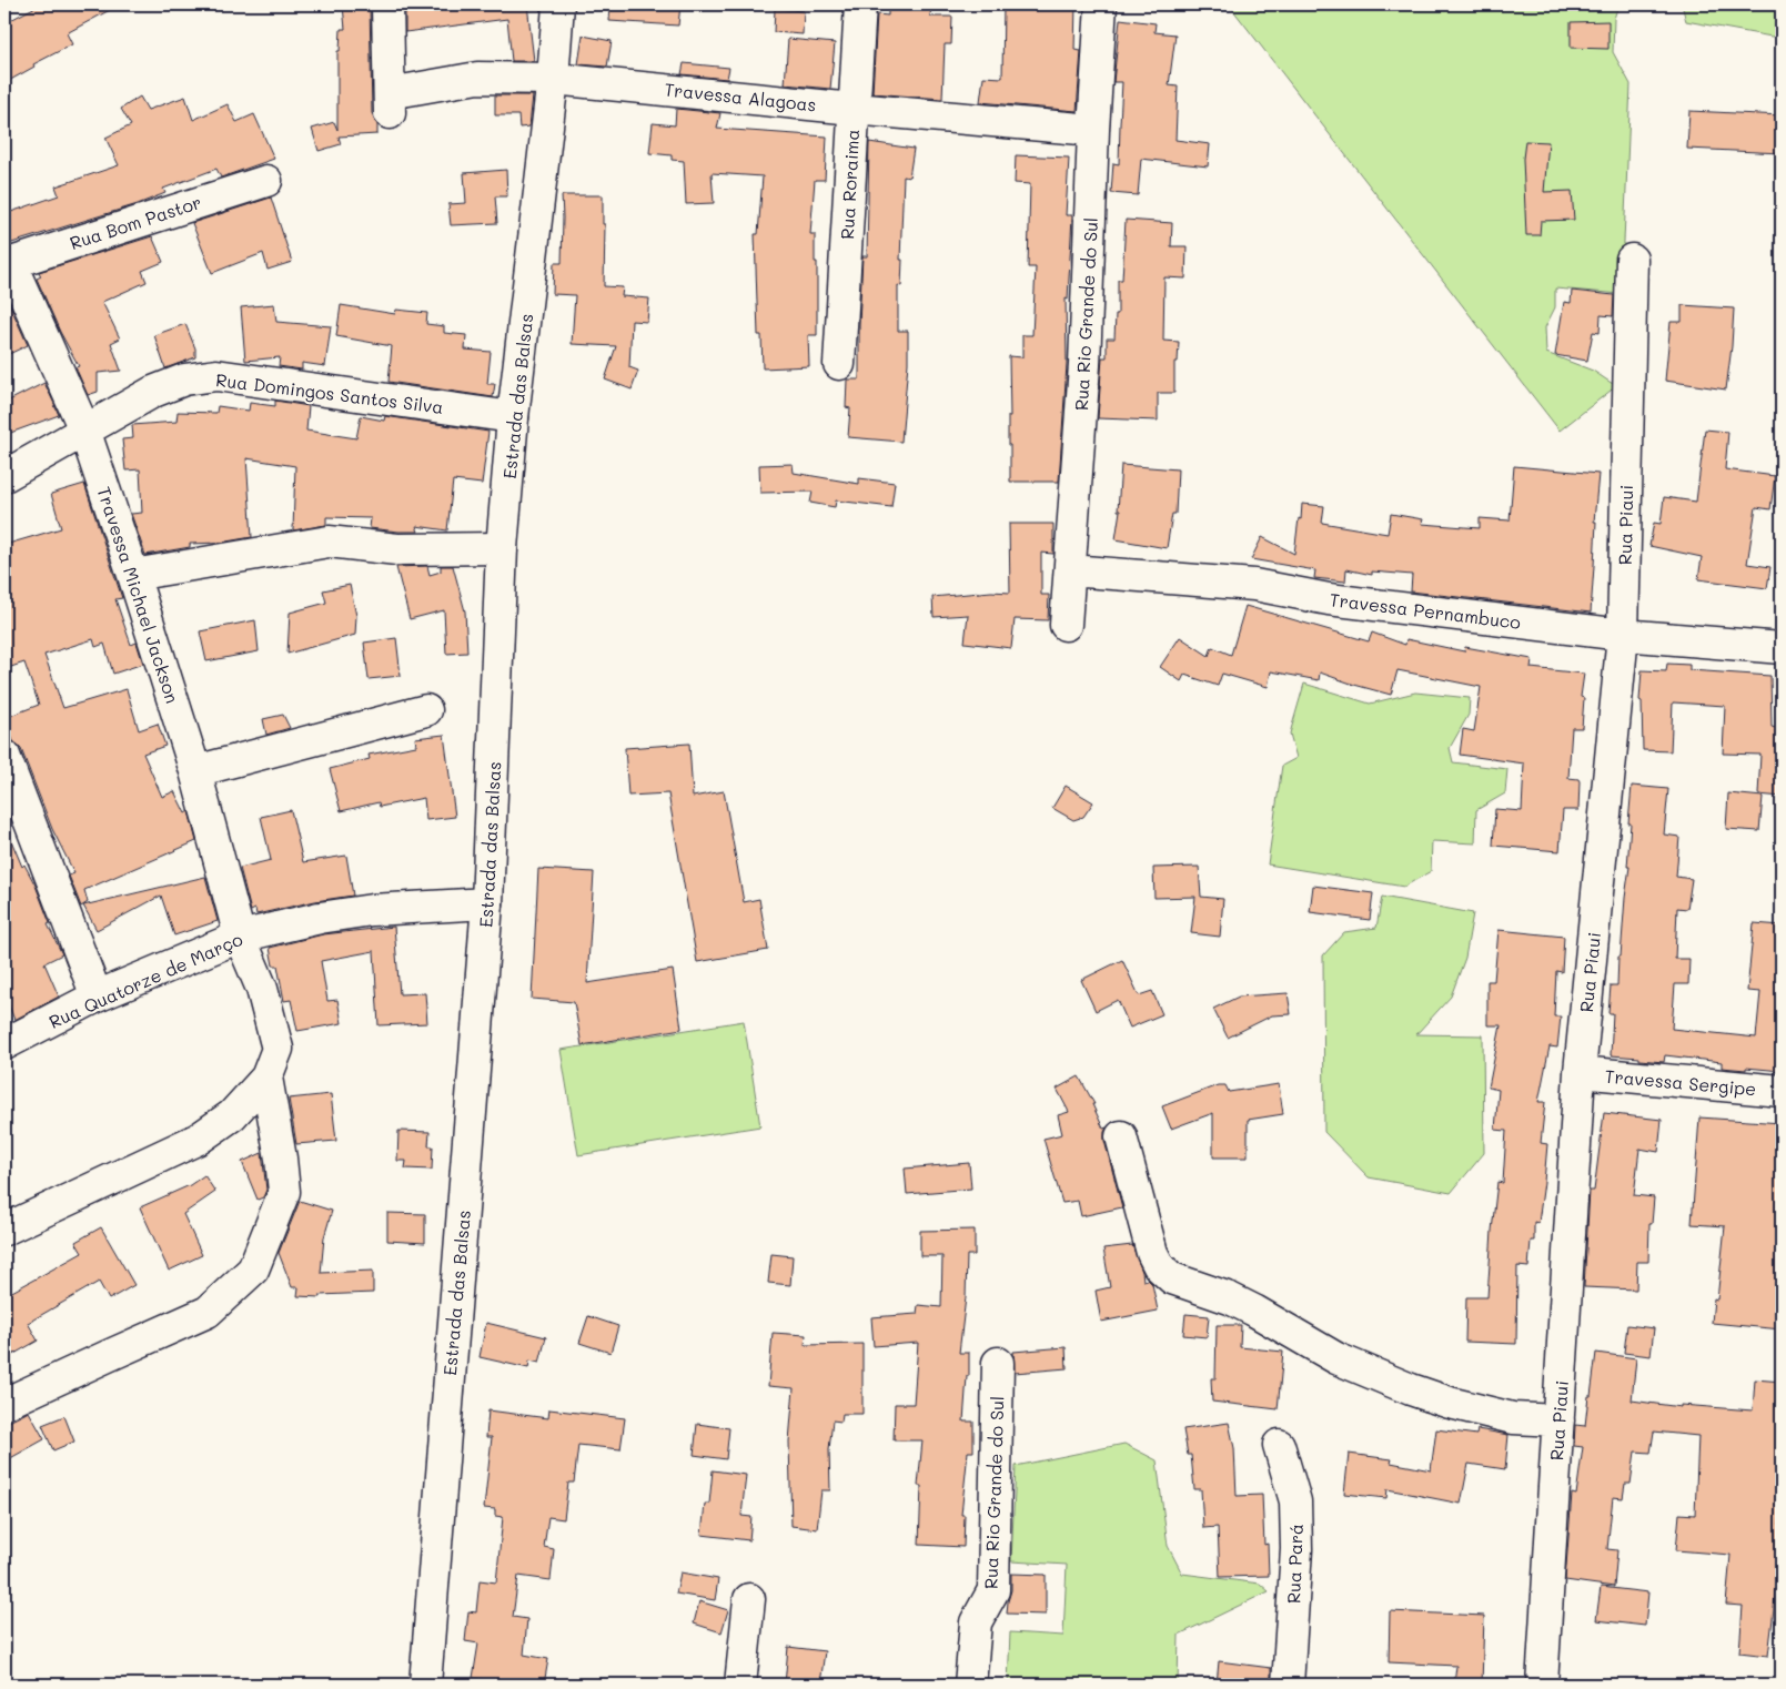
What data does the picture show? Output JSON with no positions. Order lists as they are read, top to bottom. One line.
{"streets":{"street":["Travessa Alagoas","Rua Roraima","Rua Bom Pastor","Rua Rio Grande do Sul","Rua Domingos Santos Silva","Estrada das Balsas","Rua Piaui","Travessa Michael Jackson","Travessa Pernambuco","Rua Quatorze de Março","Travessa Sergipe","Rua Pará"]},"crossings":[["Travessa Alagoas","Rua Roraima"],["Travessa Alagoas","Rua Rio Grande do Sul"],["Travessa Alagoas","Estrada das Balsas"],["Rua Bom Pastor","Travessa Michael Jackson"],["Rua Rio Grande do Sul","Travessa Pernambuco"],["Rua Domingos Santos Silva","Estrada das Balsas"],["Rua Domingos Santos Silva","Travessa Michael Jackson"],["Estrada das Balsas","Rua Quatorze de Março"],["Rua Piaui","Travessa Pernambuco"],["Rua Piaui","Travessa Sergipe"],["Travessa Michael Jackson","Rua Quatorze de Março"]]}
